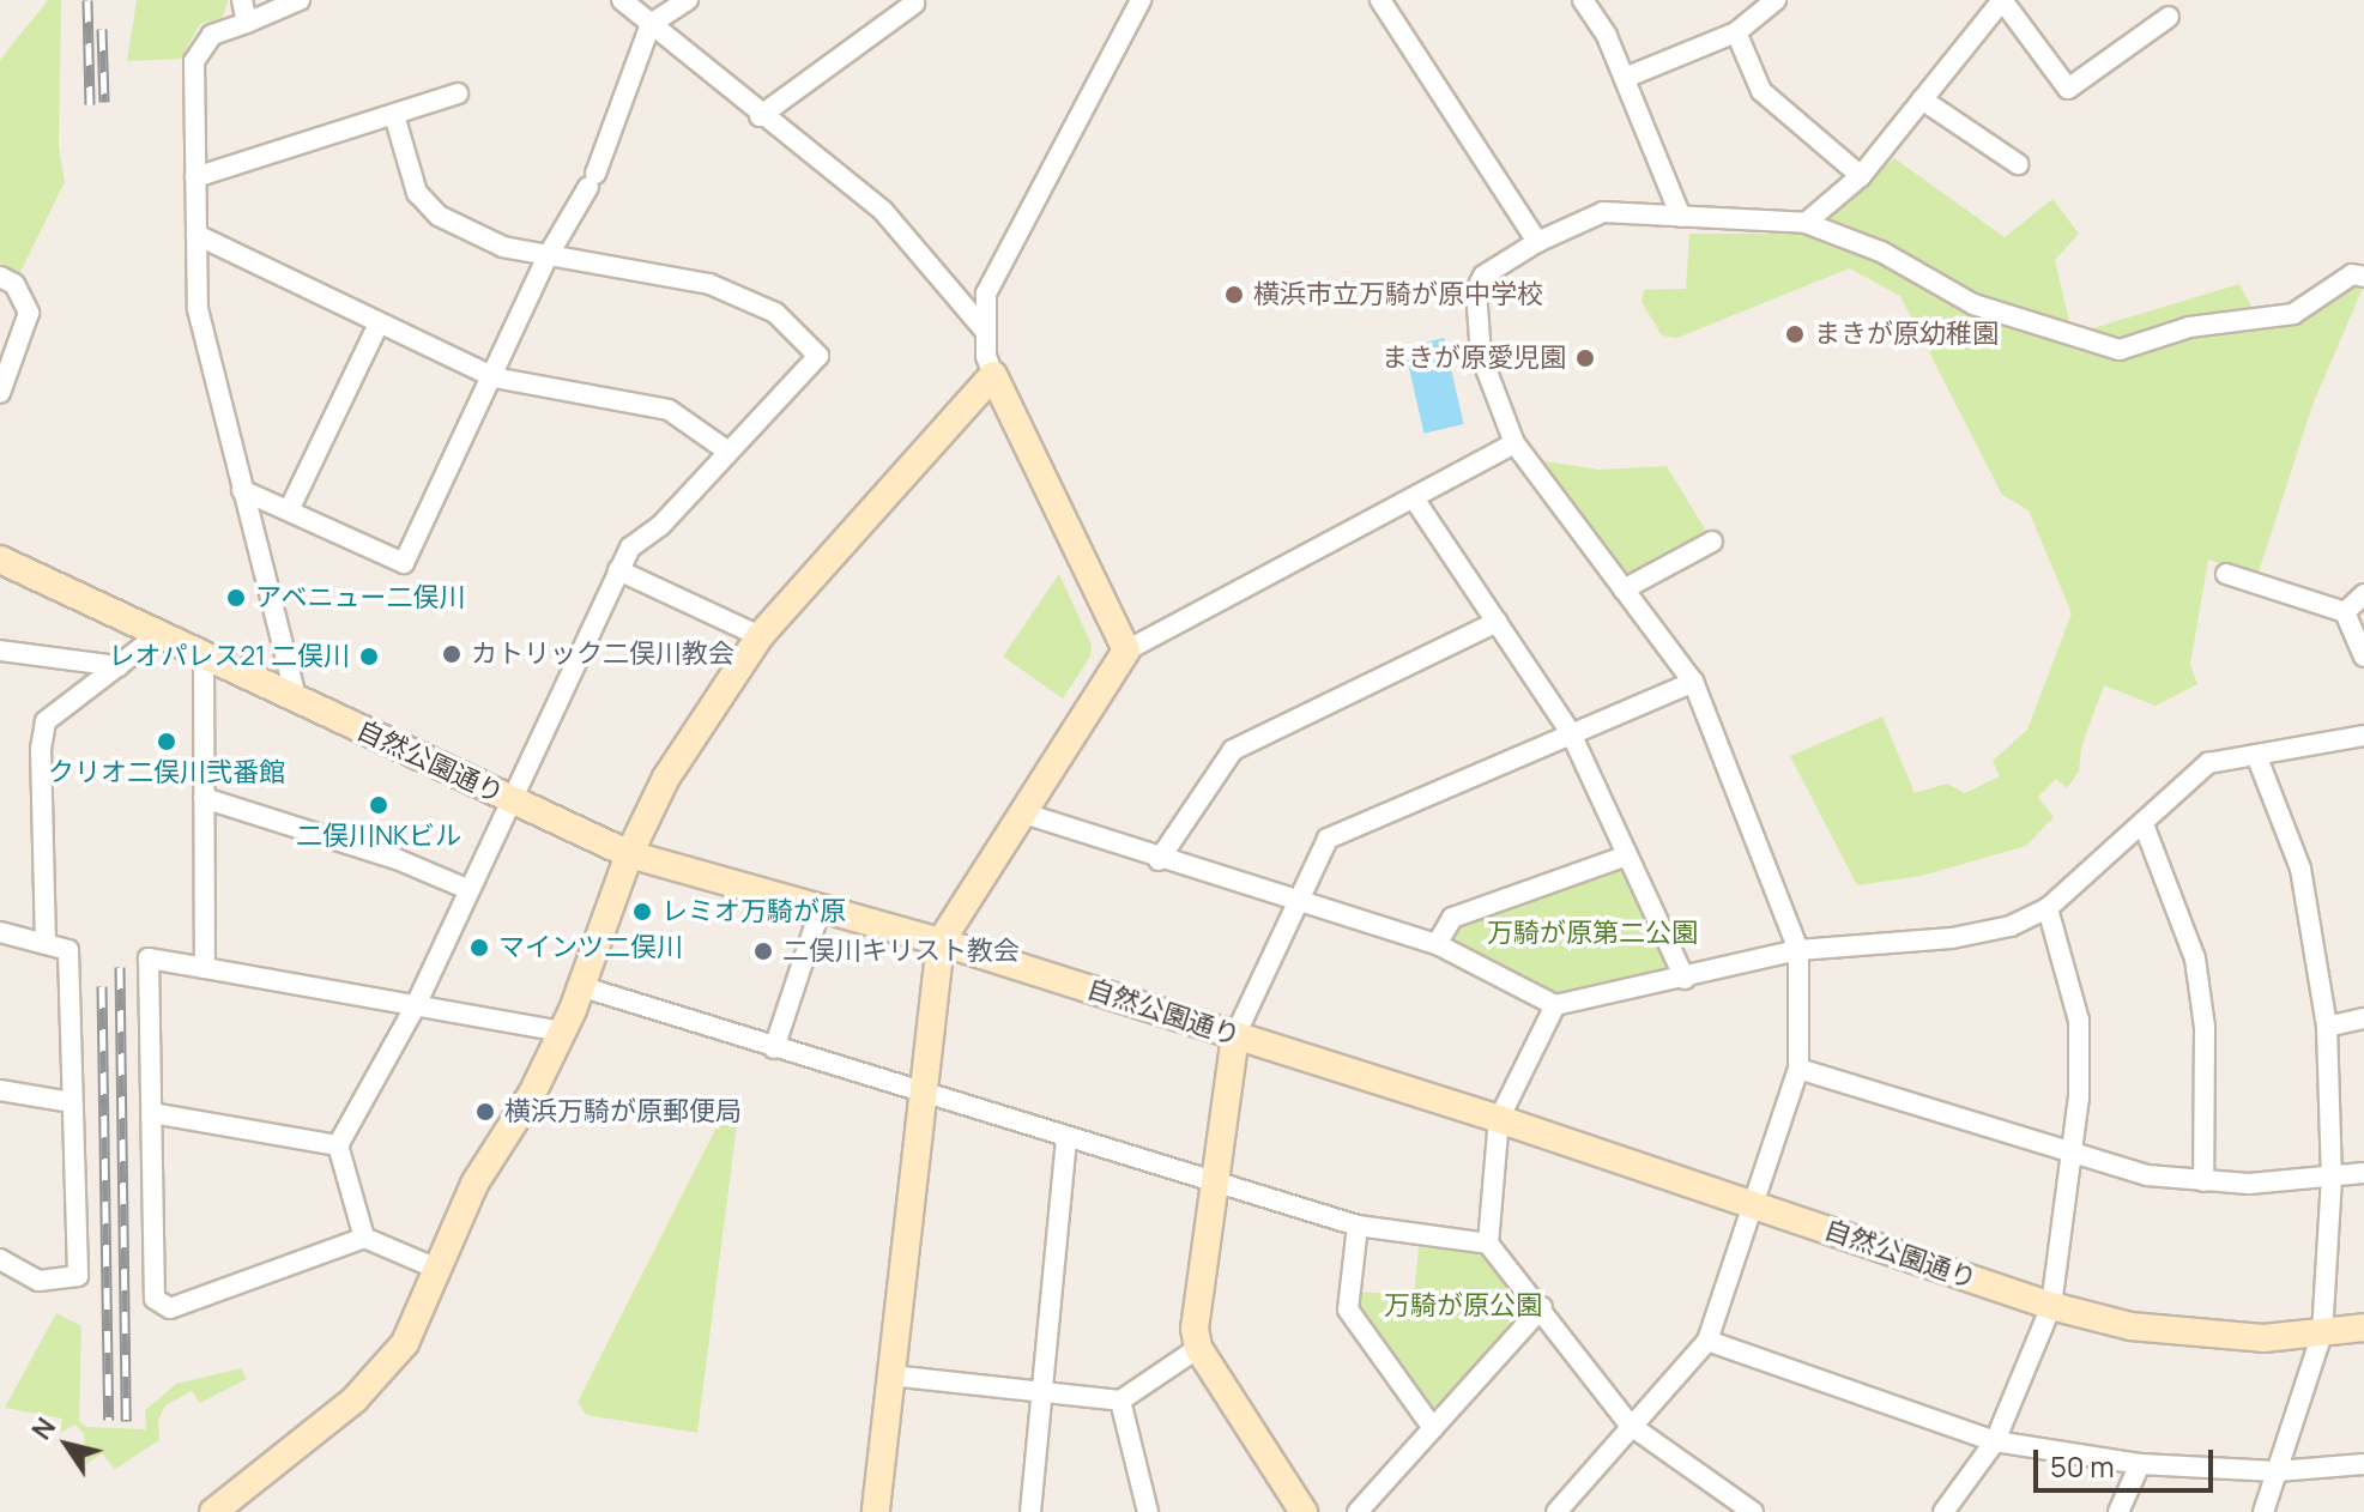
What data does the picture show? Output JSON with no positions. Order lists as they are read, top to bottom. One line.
{"streets":{"street":["自然公園通り"]},"parks":["万騎が原第二公園","万騎が原公園"],"places":["横浜市立万騎が原中学校","まきが原幼稚園","まきが原愛児園","アベニュー二俣川","カトリック二俣川教会","レオパレス21 二俣川","クリオ二俣川弐番館","二俣川NKビル","レミオ万騎が原","マインツ二俣川","二俣川キリスト教会","横浜万騎が原郵便局"],"scale_bar":"50 m","north":"top left"}
